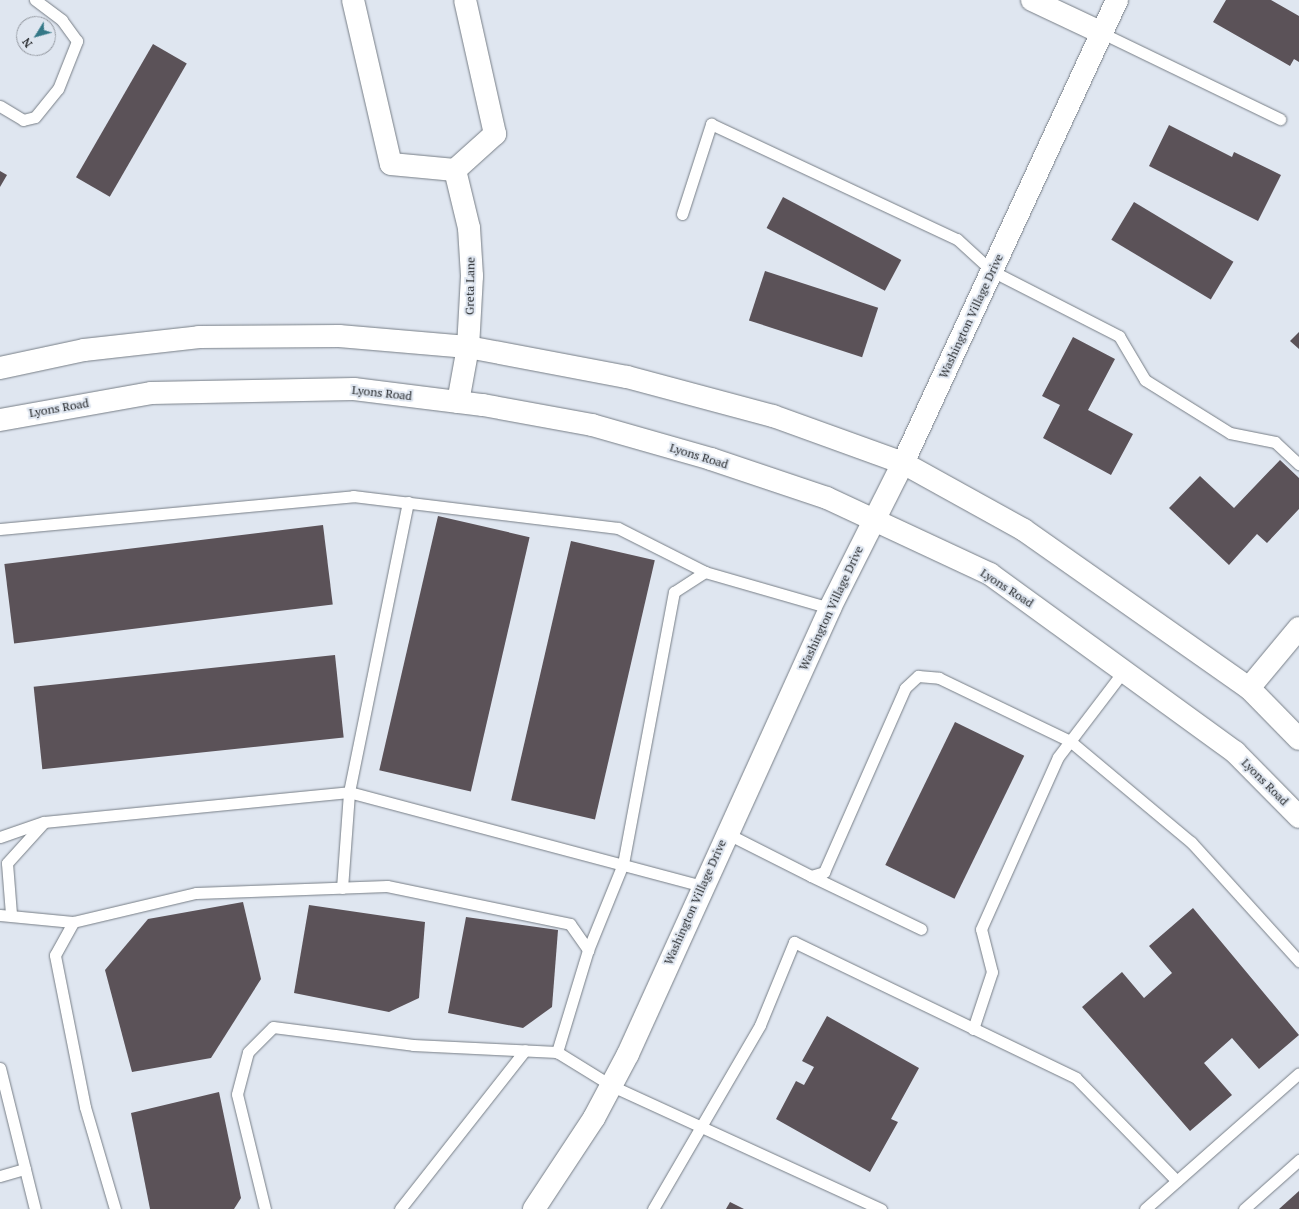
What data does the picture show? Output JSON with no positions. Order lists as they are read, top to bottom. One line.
{"streets":{"main road":["Greta Lane","Washington Village Drive","Lyons Road"]},"crossings":[["Greta Lane","Lyons Road"],["Washington Village Drive","Lyons Road"]],"north":"bottom left"}
